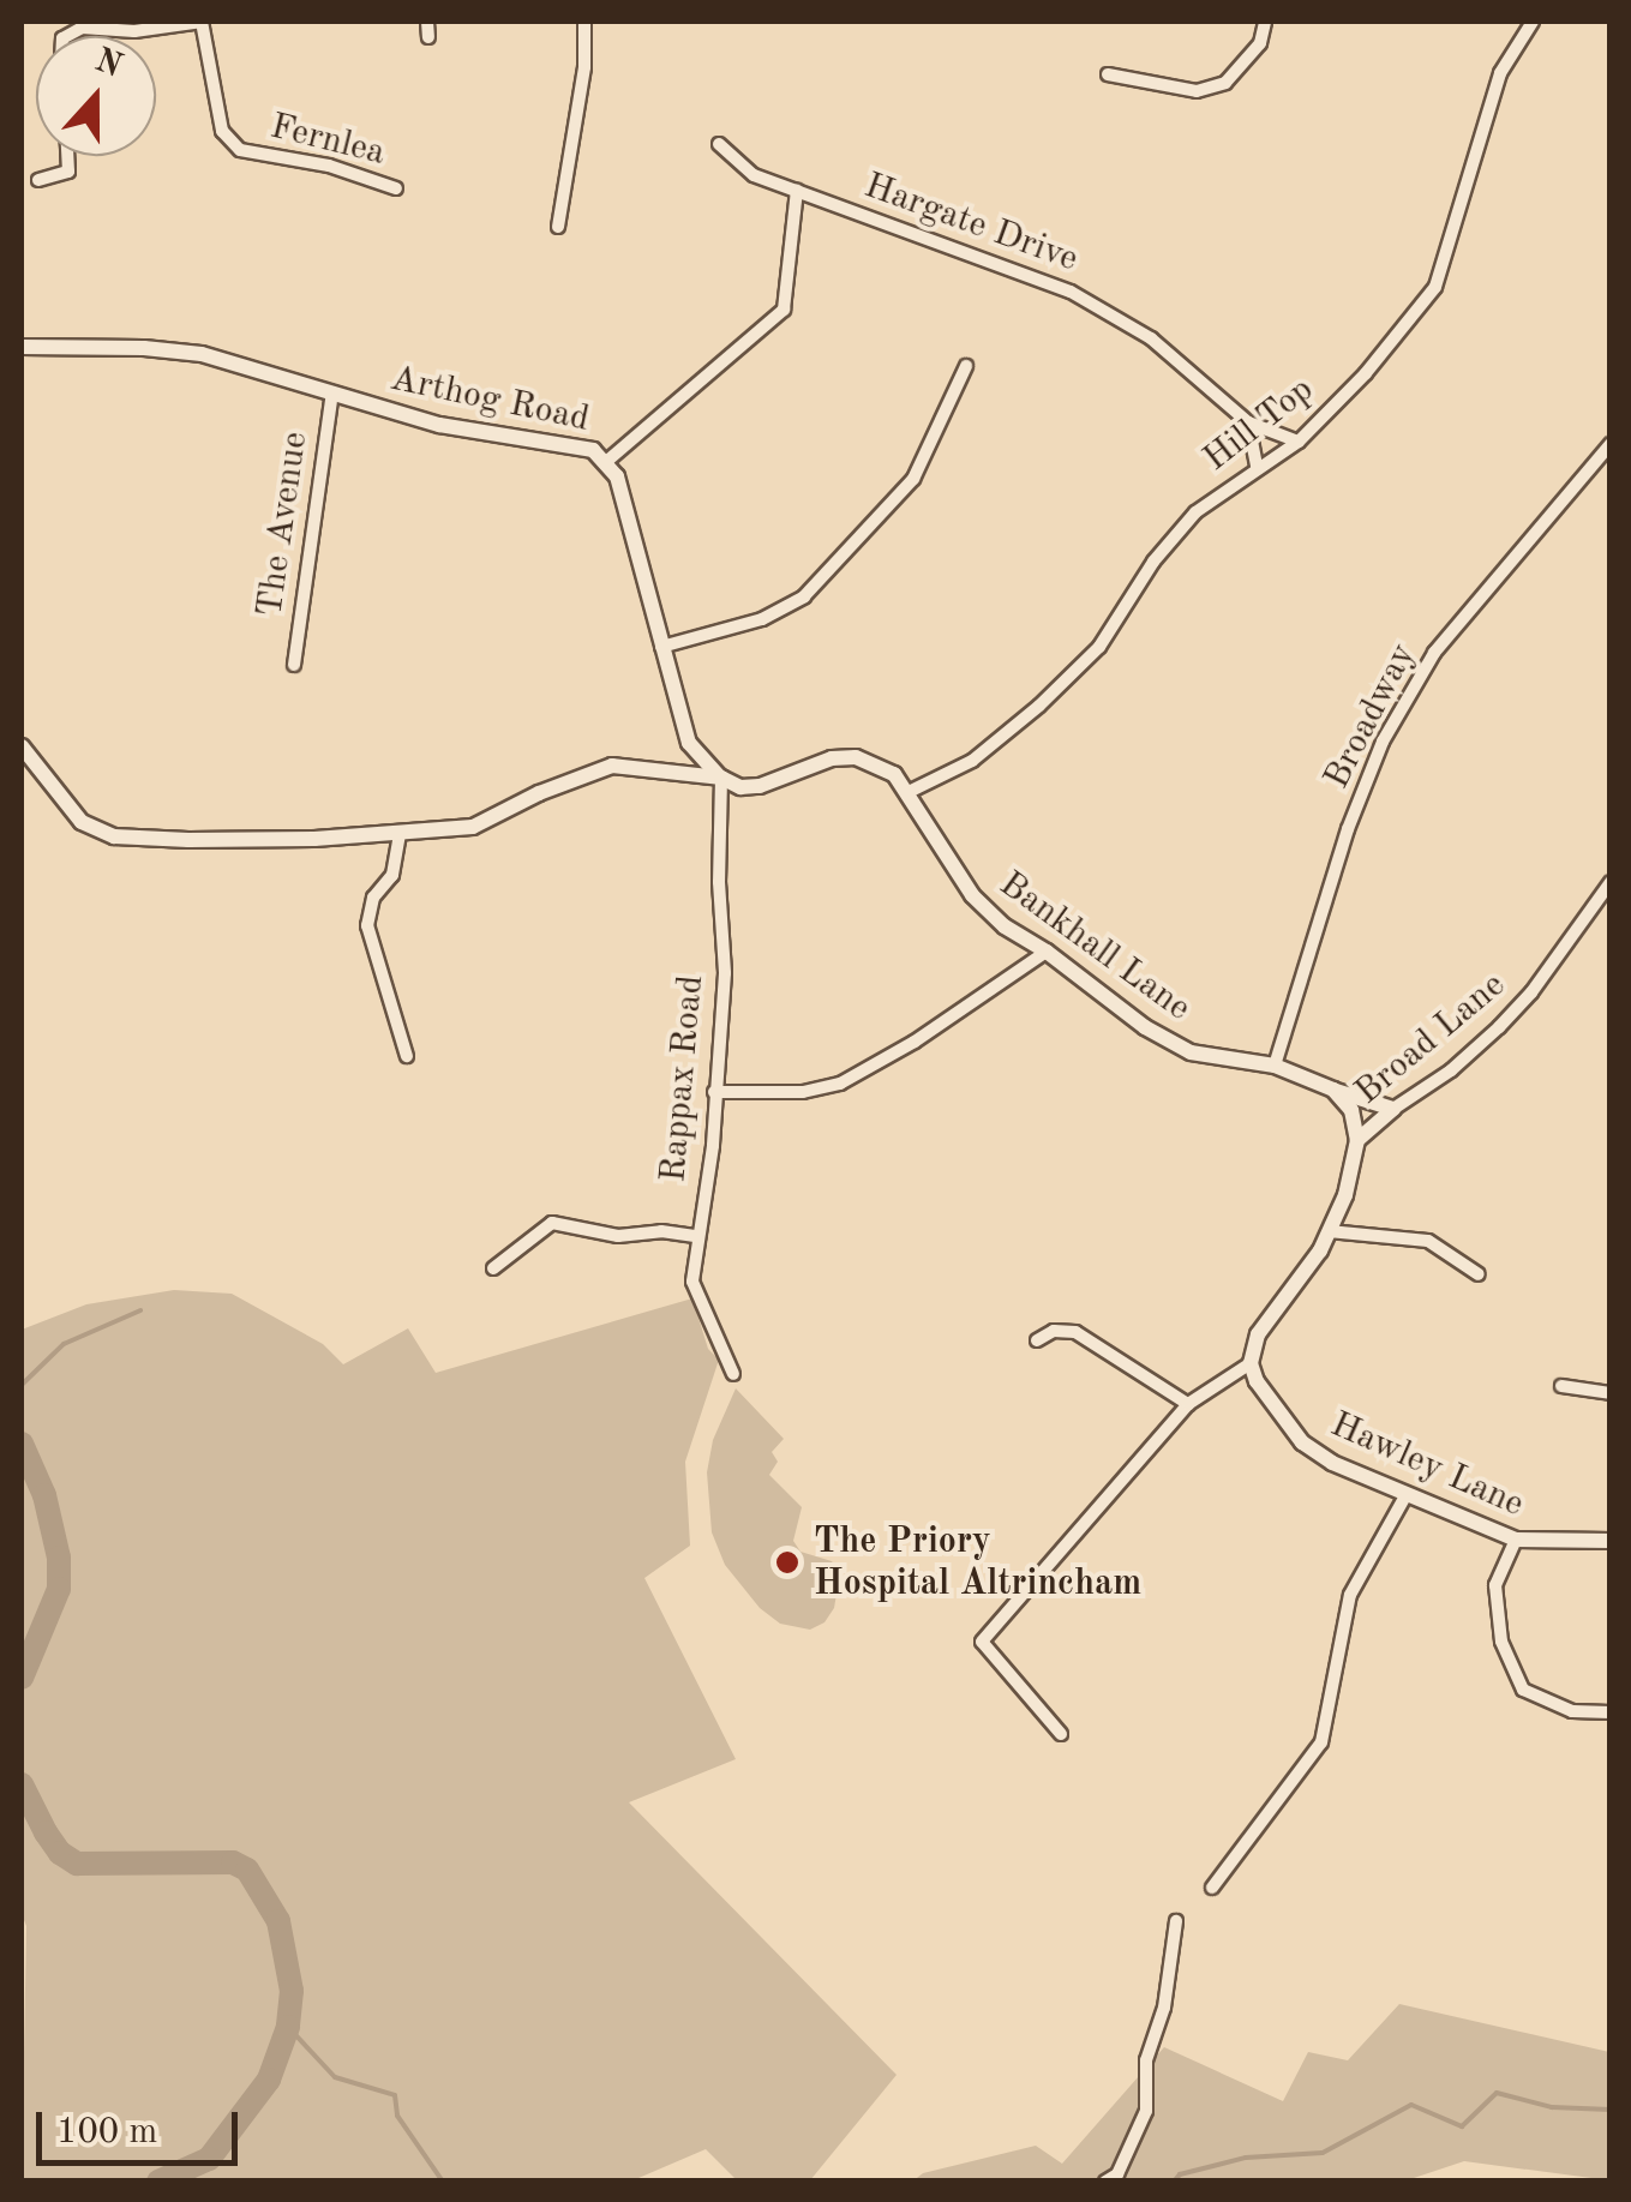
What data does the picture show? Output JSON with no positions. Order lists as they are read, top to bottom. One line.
{"streets":{"street":["Fernlea","Hargate Drive","Arthog Road","Hill Top","The Avenue","Broadway","Bankhall Lane","Broad Lane","Rappax Road","Hawley Lane"]},"crossings":[["Hargate Drive","Hill Top"],["Arthog Road","The Avenue"],["Arthog Road","Bankhall Lane"],["Arthog Road","Rappax Road"],["Hill Top","Bankhall Lane"],["Broadway","Bankhall Lane"],["Bankhall Lane","Broad Lane"],["Bankhall Lane","Rappax Road"],["Broad Lane","Hawley Lane"]],"places":["The Priory Hospital Altrincham"],"scale_bar":"100 m","north":"top"}
